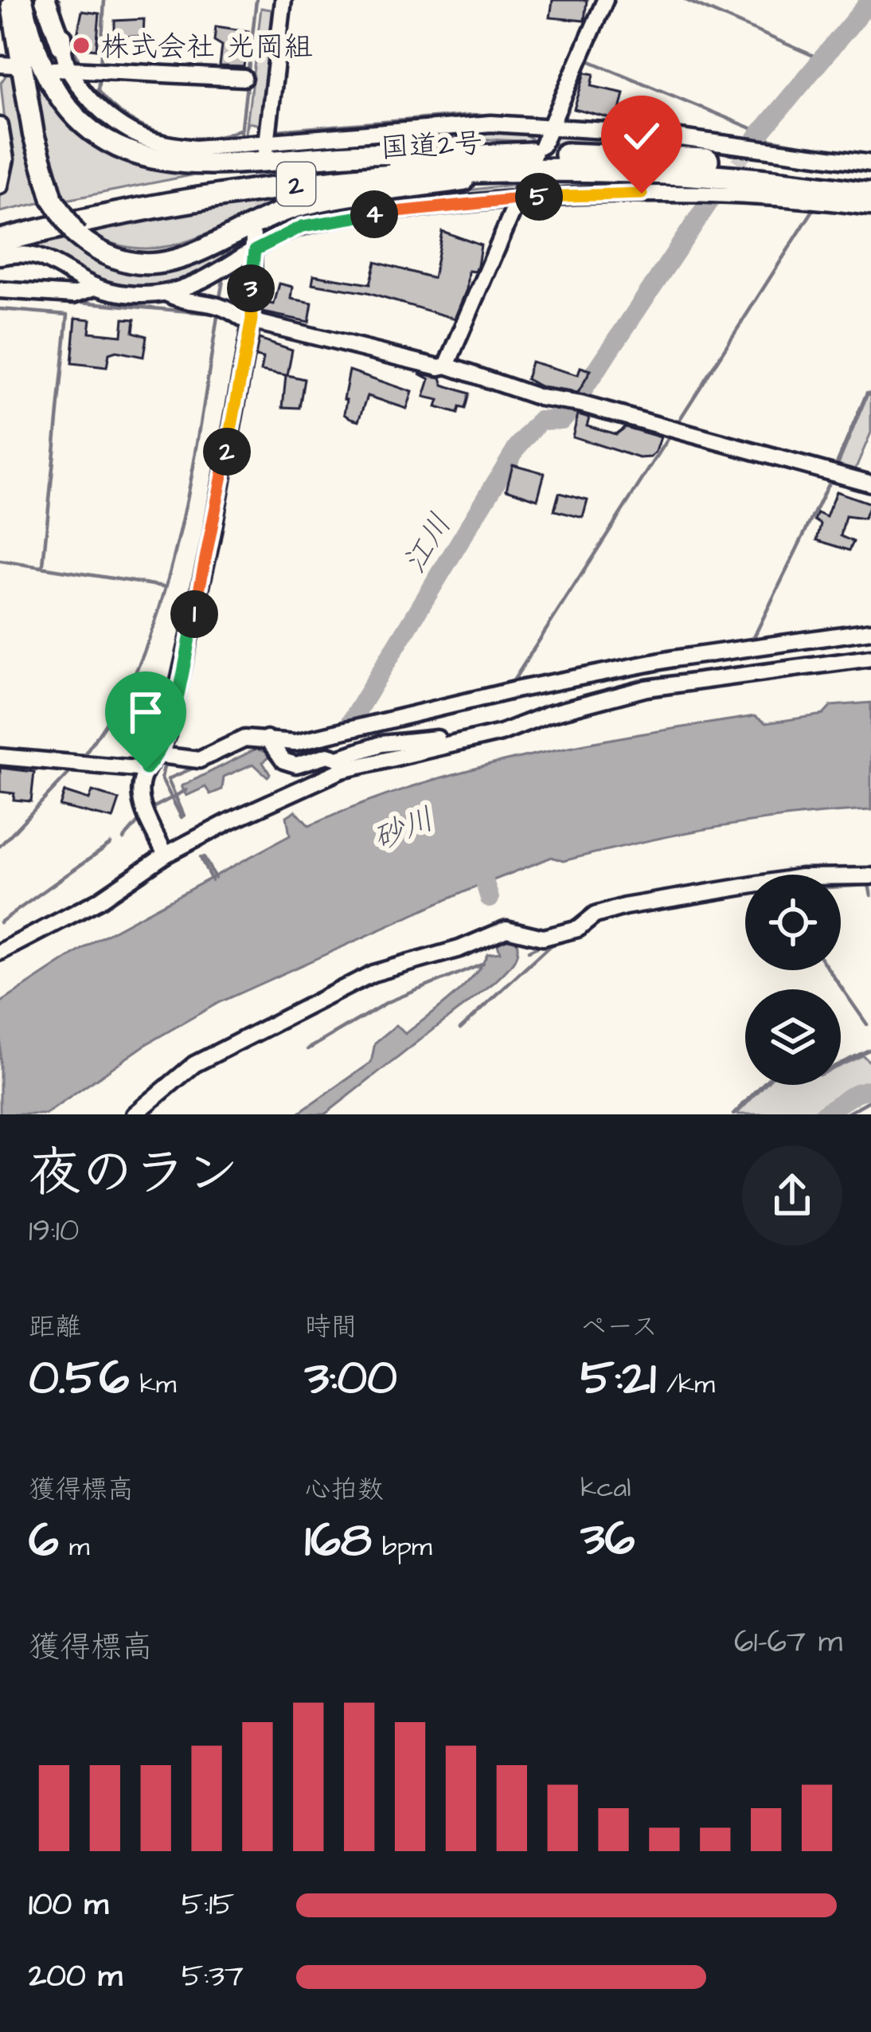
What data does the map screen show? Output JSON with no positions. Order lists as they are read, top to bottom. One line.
{"streets":{"highway":["国道2号","2"]},"water":["江川","砂川"],"places":["株式会社 光岡組"],"page":{"pins":["5","4","3","2","1"],"heading":["夜のラン","19:10"],"stats":[["距離","0.56 km"],["時間","3:00"],["ペース","5:21 /km"],["獲得標高","6 m"],["心拍数","168 bpm"],["kcal","36"]],"chart":["獲得標高","61–67 m"],"list":[{"name":"100 m","note":"5:15"},{"name":"200 m","note":"5:37"}]}}
